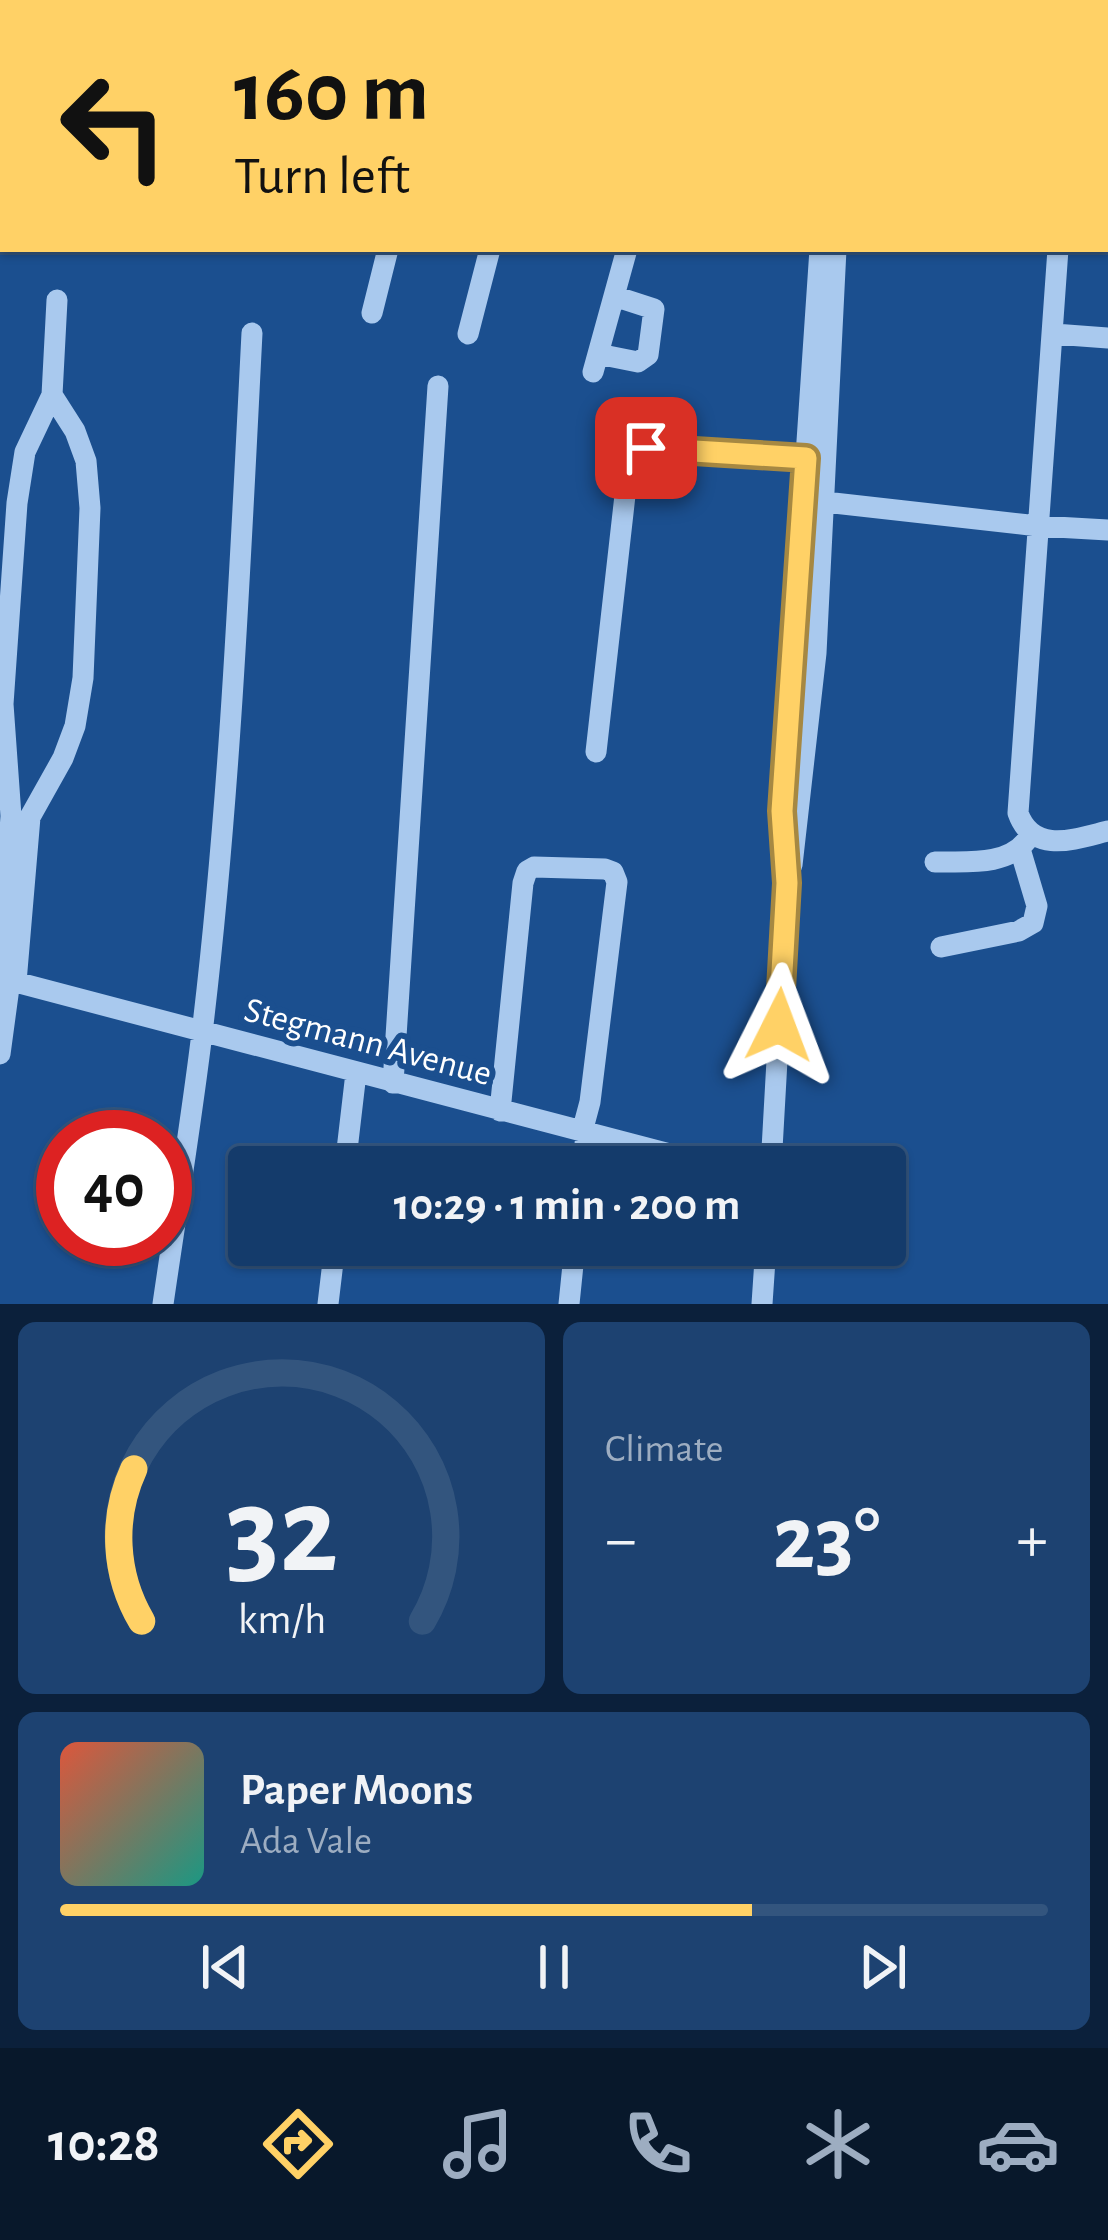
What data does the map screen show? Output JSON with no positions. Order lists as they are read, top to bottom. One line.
{"streets":{"street":["Stegmann Avenue"]},"page":{"turn":["160 m","Turn left"],"limit":"40","trip":"10:29 · 1 min · 200 m","tile":"Climate","heat":["−","23°","+"],"song":["Paper Moons","Ada Vale"],"tabs":"10:28","gauge":["32","km/h"]}}
